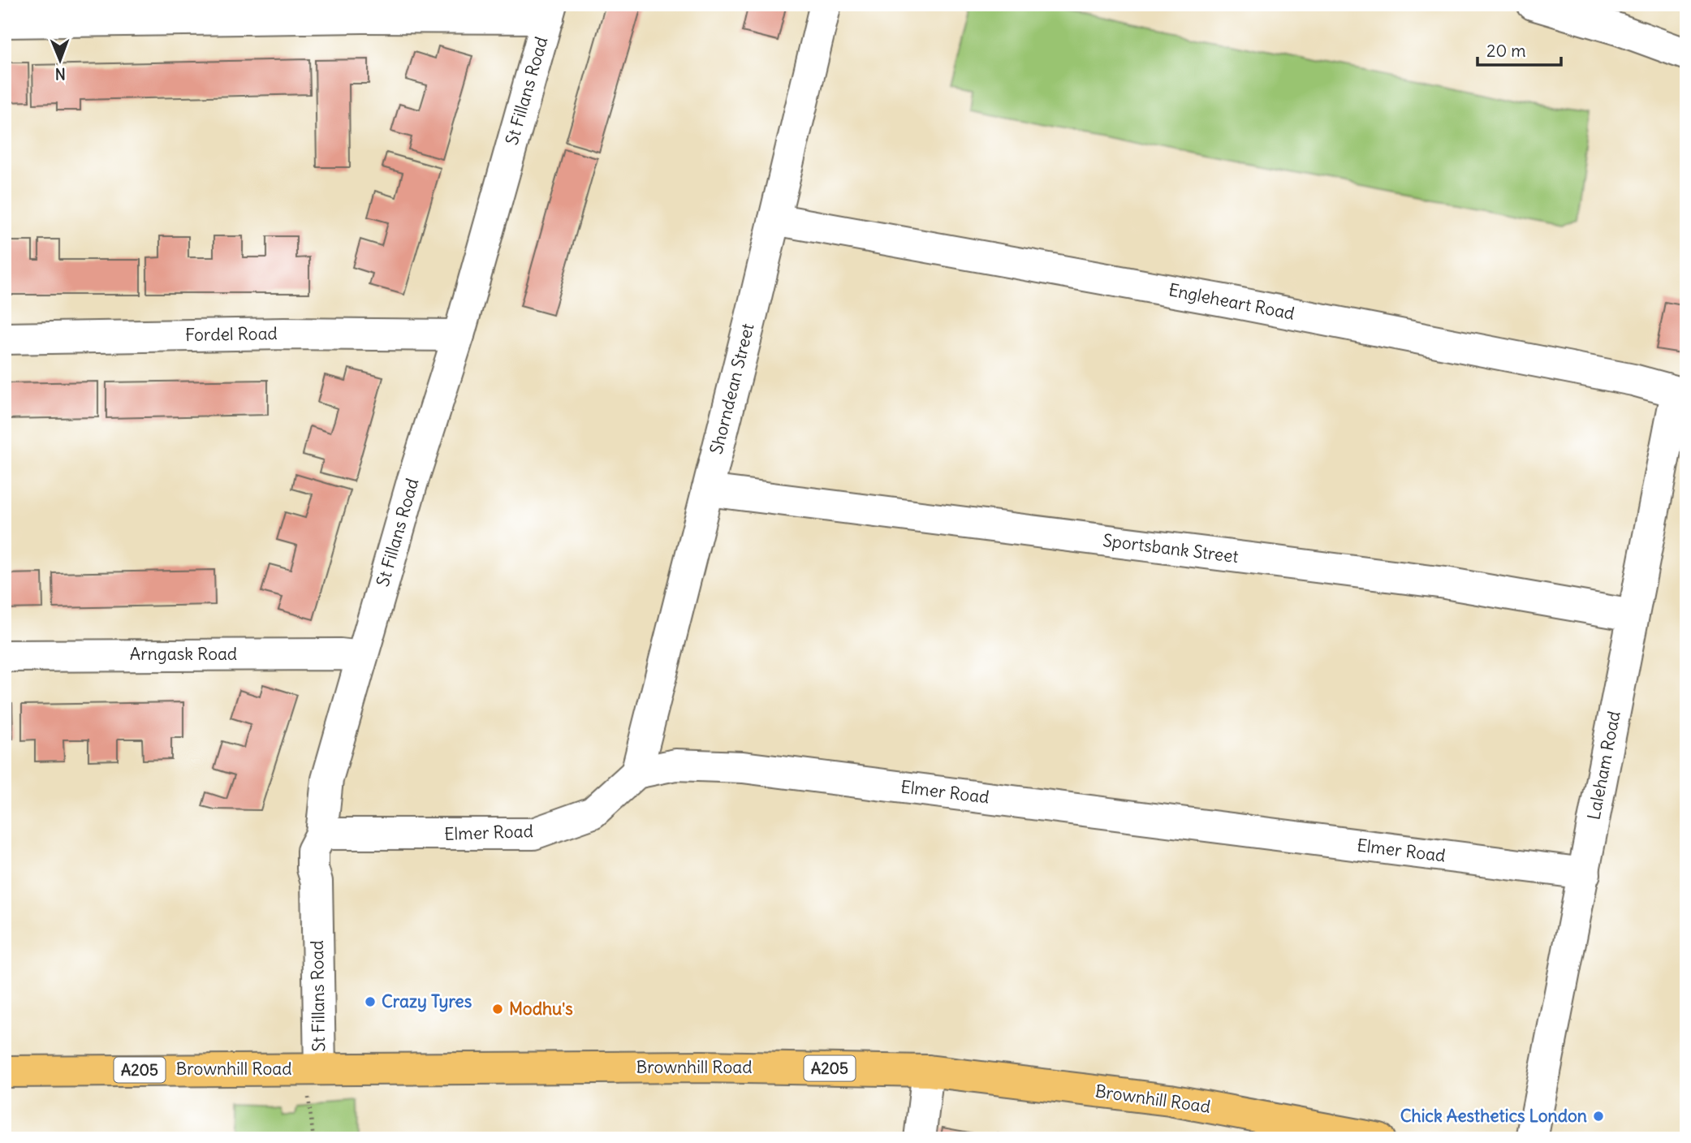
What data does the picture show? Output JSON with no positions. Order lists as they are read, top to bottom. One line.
{"streets":{"highway":["Brownhill Road","A205"],"street":["St Fillans Road","Engleheart Road","Fordel Road","Shorndean Street","Sportsbank Street","Arngask Road","Laleham Road","Elmer Road"]},"crossings":[["St Fillans Road","Fordel Road"],["St Fillans Road","Arngask Road"],["St Fillans Road","Elmer Road"],["St Fillans Road","Brownhill Road"],["Engleheart Road","Shorndean Street"],["Engleheart Road","Laleham Road"],["Shorndean Street","Sportsbank Street"],["Shorndean Street","Elmer Road"],["Sportsbank Street","Laleham Road"],["Laleham Road","Elmer Road"]],"places":["Crazy Tyres","Modhu's","Chick Aesthetics London"],"scale_bar":"20 m","north":"bottom"}
